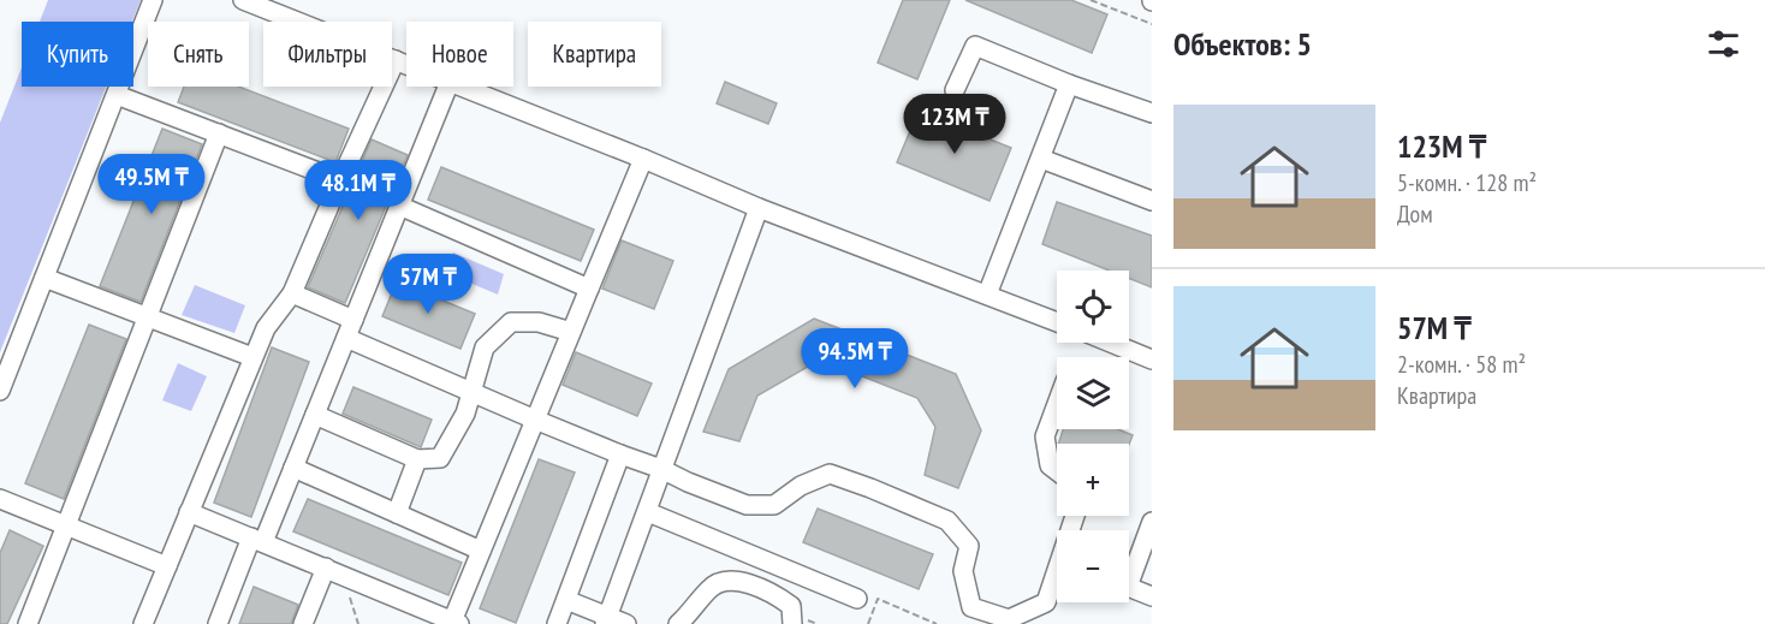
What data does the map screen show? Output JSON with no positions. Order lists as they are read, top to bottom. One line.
{"page":{"heading":"Объектов: 5","chip":["Купить","Снять","Фильтры","Новое","Квартира"],"list":[{"name":"123M ₸","note":"5-комн. · 128 m² · Дом"},{"name":"57M ₸","note":"2-комн. · 58 m² · Квартира"}],"price":["123M ₸","49.5M ₸","48.1M ₸","57M ₸","94.5M ₸"],"map_buttons":["+","−"]}}
